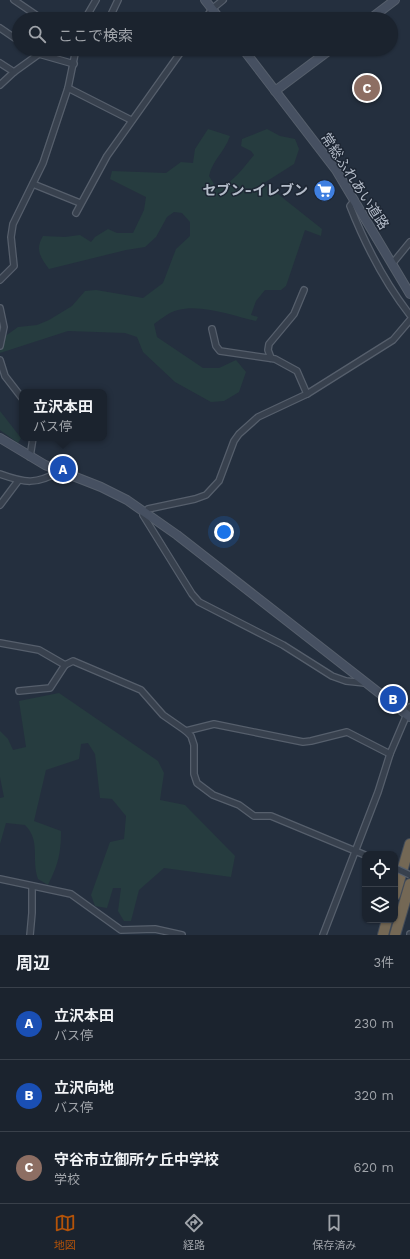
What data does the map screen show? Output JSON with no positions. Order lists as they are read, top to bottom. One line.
{"streets":{"street":["常総ふれあい道路"]},"places":{"supermarket":["セブン-イレブン"]},"page":{"search":"ここで検索","pins":["C","A","B"],"popup":["立沢本田","バス停"],"heading":["周辺","3件"],"list":[{"mark":"A","name":"立沢本田","note":"バス停","value":"230 m"},{"mark":"B","name":"立沢向地","note":"バス停","value":"320 m"},{"mark":"C","name":"守谷市立御所ケ丘中学校","note":"学校","value":"620 m"}],"nav":["地図","経路","保存済み"]}}
